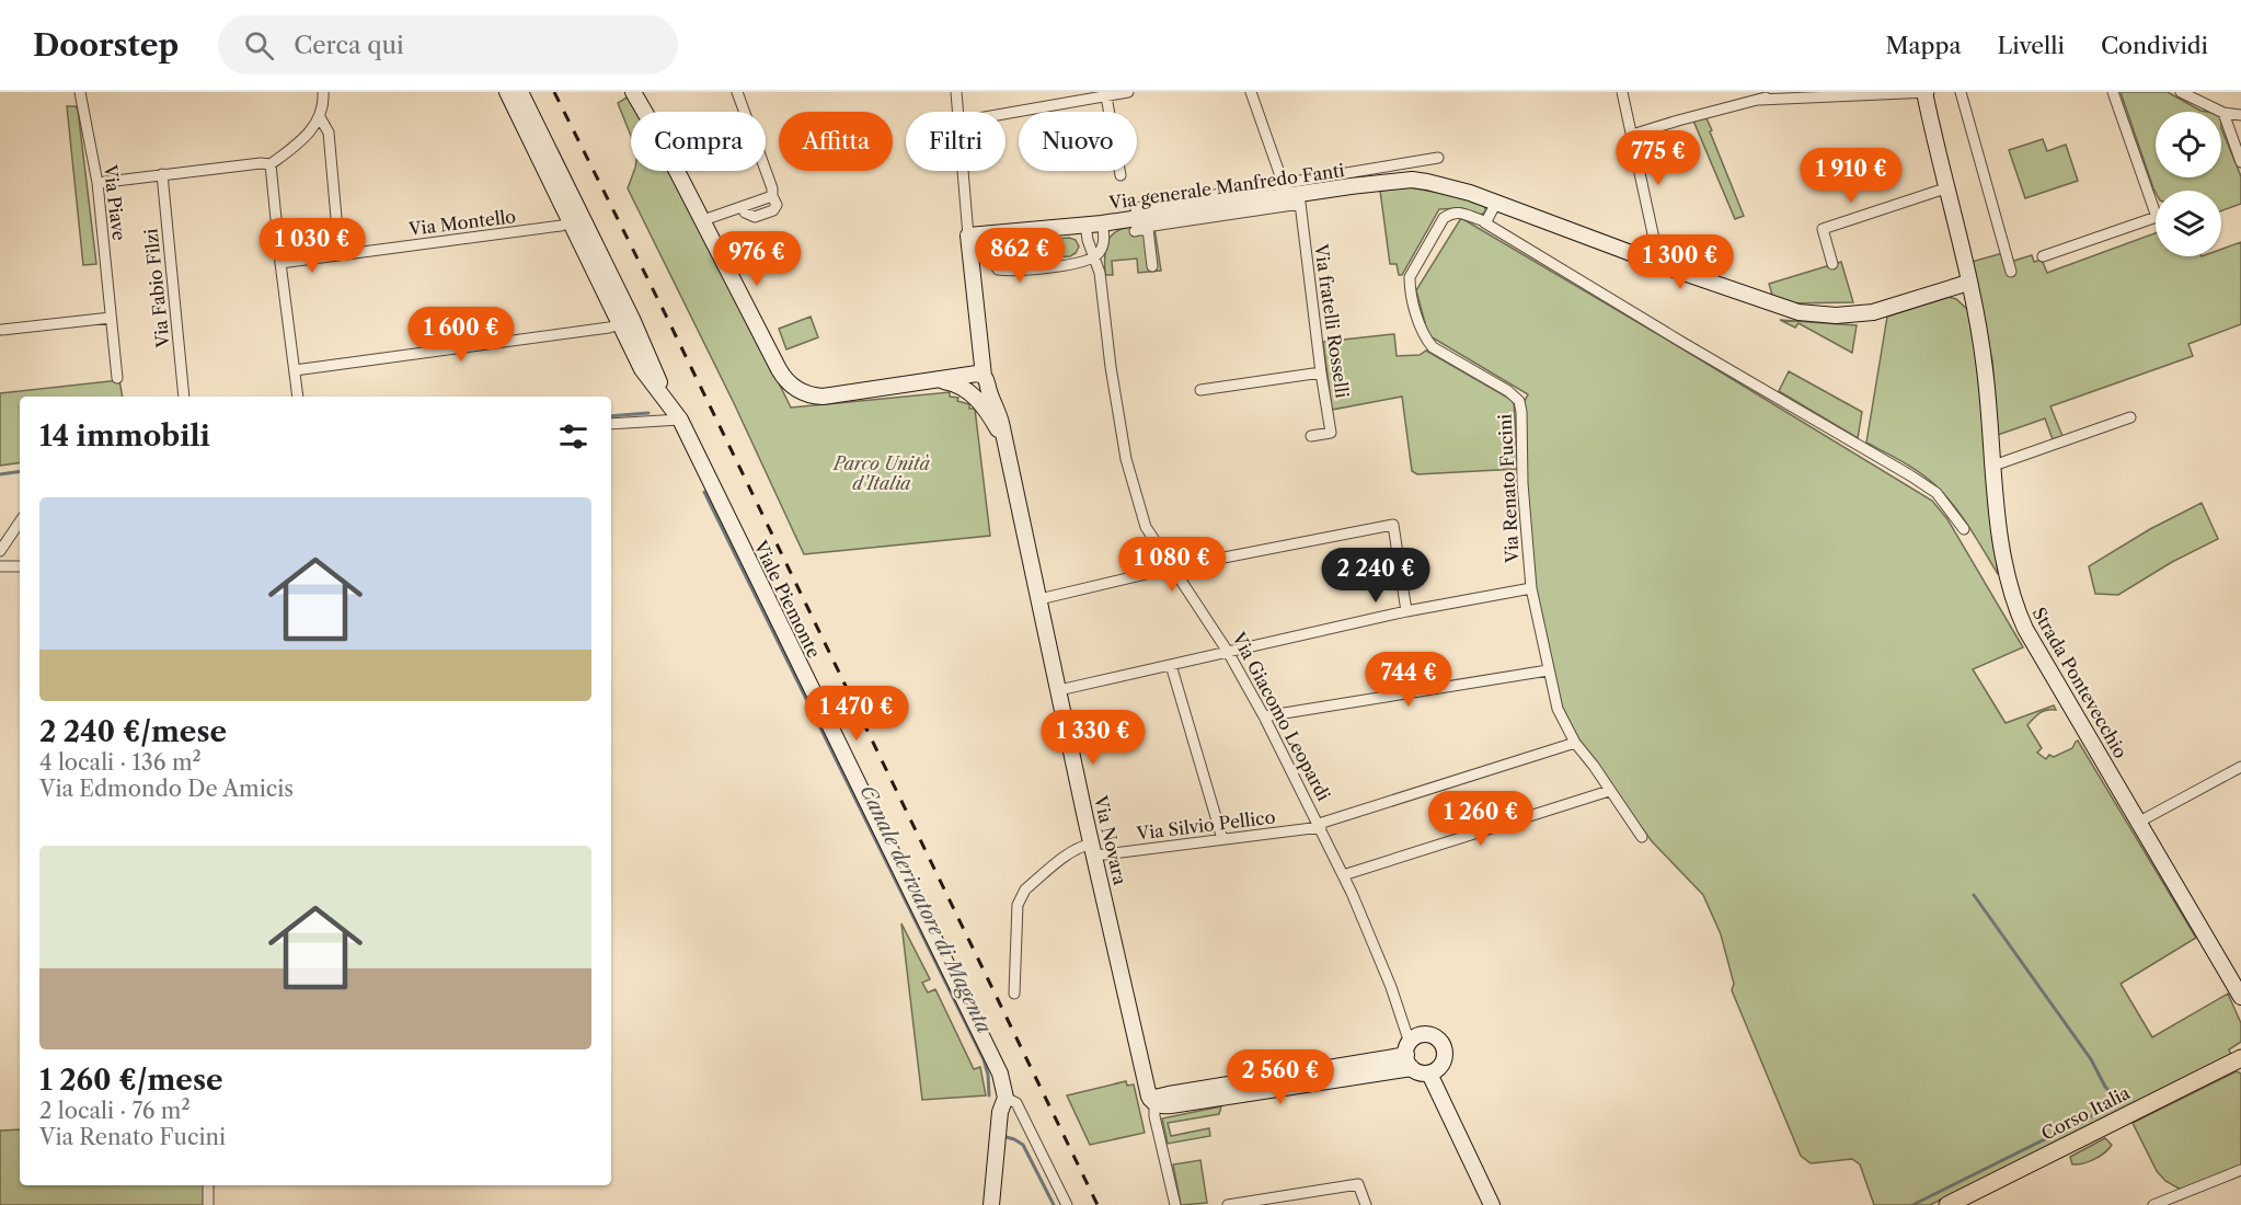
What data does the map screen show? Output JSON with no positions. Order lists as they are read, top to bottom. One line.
{"streets":{"main road":["Corso Italia"],"street":["Via generale Manfredo Fanti","Via Piave","Via Montello","Via Fabio Filzi","Via fratelli Rosselli","Via Renato Fucini","Viale Piemonte","Strada Pontevecchio","Via Giacomo Leopardi","Via Silvio Pellico","Via Novara"]},"crossings":[["Via generale Manfredo Fanti","Via fratelli Rosselli"],["Via generale Manfredo Fanti","Strada Pontevecchio"],["Via generale Manfredo Fanti","Via Giacomo Leopardi"],["Via Montello","Viale Piemonte"],["Via Renato Fucini","Via Silvio Pellico"],["Via Giacomo Leopardi","Via Silvio Pellico"],["Via Silvio Pellico","Via Novara"]],"water":["Canale derivatore di Magenta"],"parks":["Parco Unità d'Italia"],"page":{"header":"Doorstep","search":"Cerca qui","nav":["Mappa","Livelli","Condividi"],"chip":["Compra","Affitta","Filtri","Nuovo"],"price":["775 €","1 910 €","1 030 €","862 €","976 €","1 300 €","1 600 €","1 080 €","2 240 €","744 €","1 470 €","1 330 €","1 260 €","2 560 €"],"heading":"14 immobili","list":[{"name":"2 240 €/mese","note":"4 locali · 136 m² · Via Edmondo De Amicis"},{"name":"1 260 €/mese","note":"2 locali · 76 m² · Via Renato Fucini"}]}}
